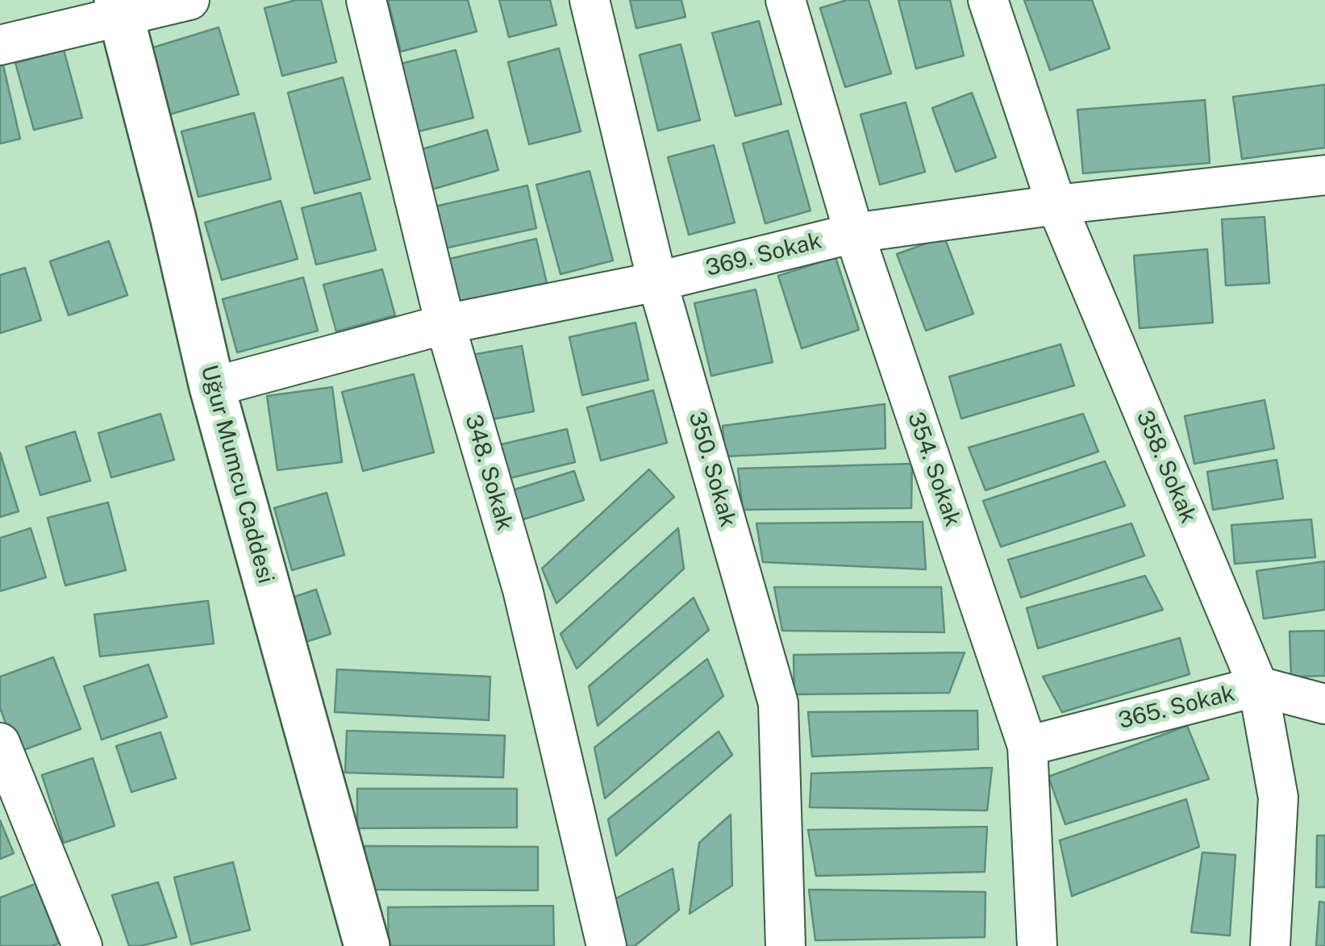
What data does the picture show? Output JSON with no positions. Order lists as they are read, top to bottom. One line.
{"streets":{"street":["369. Sokak","358. Sokak","350. Sokak","354. Sokak","348. Sokak","Uğur Mumcu Caddesi","365. Sokak"]},"crossings":[["369. Sokak","358. Sokak"],["369. Sokak","350. Sokak"],["369. Sokak","354. Sokak"],["369. Sokak","348. Sokak"],["369. Sokak","Uğur Mumcu Caddesi"],["358. Sokak","365. Sokak"],["354. Sokak","365. Sokak"]]}
